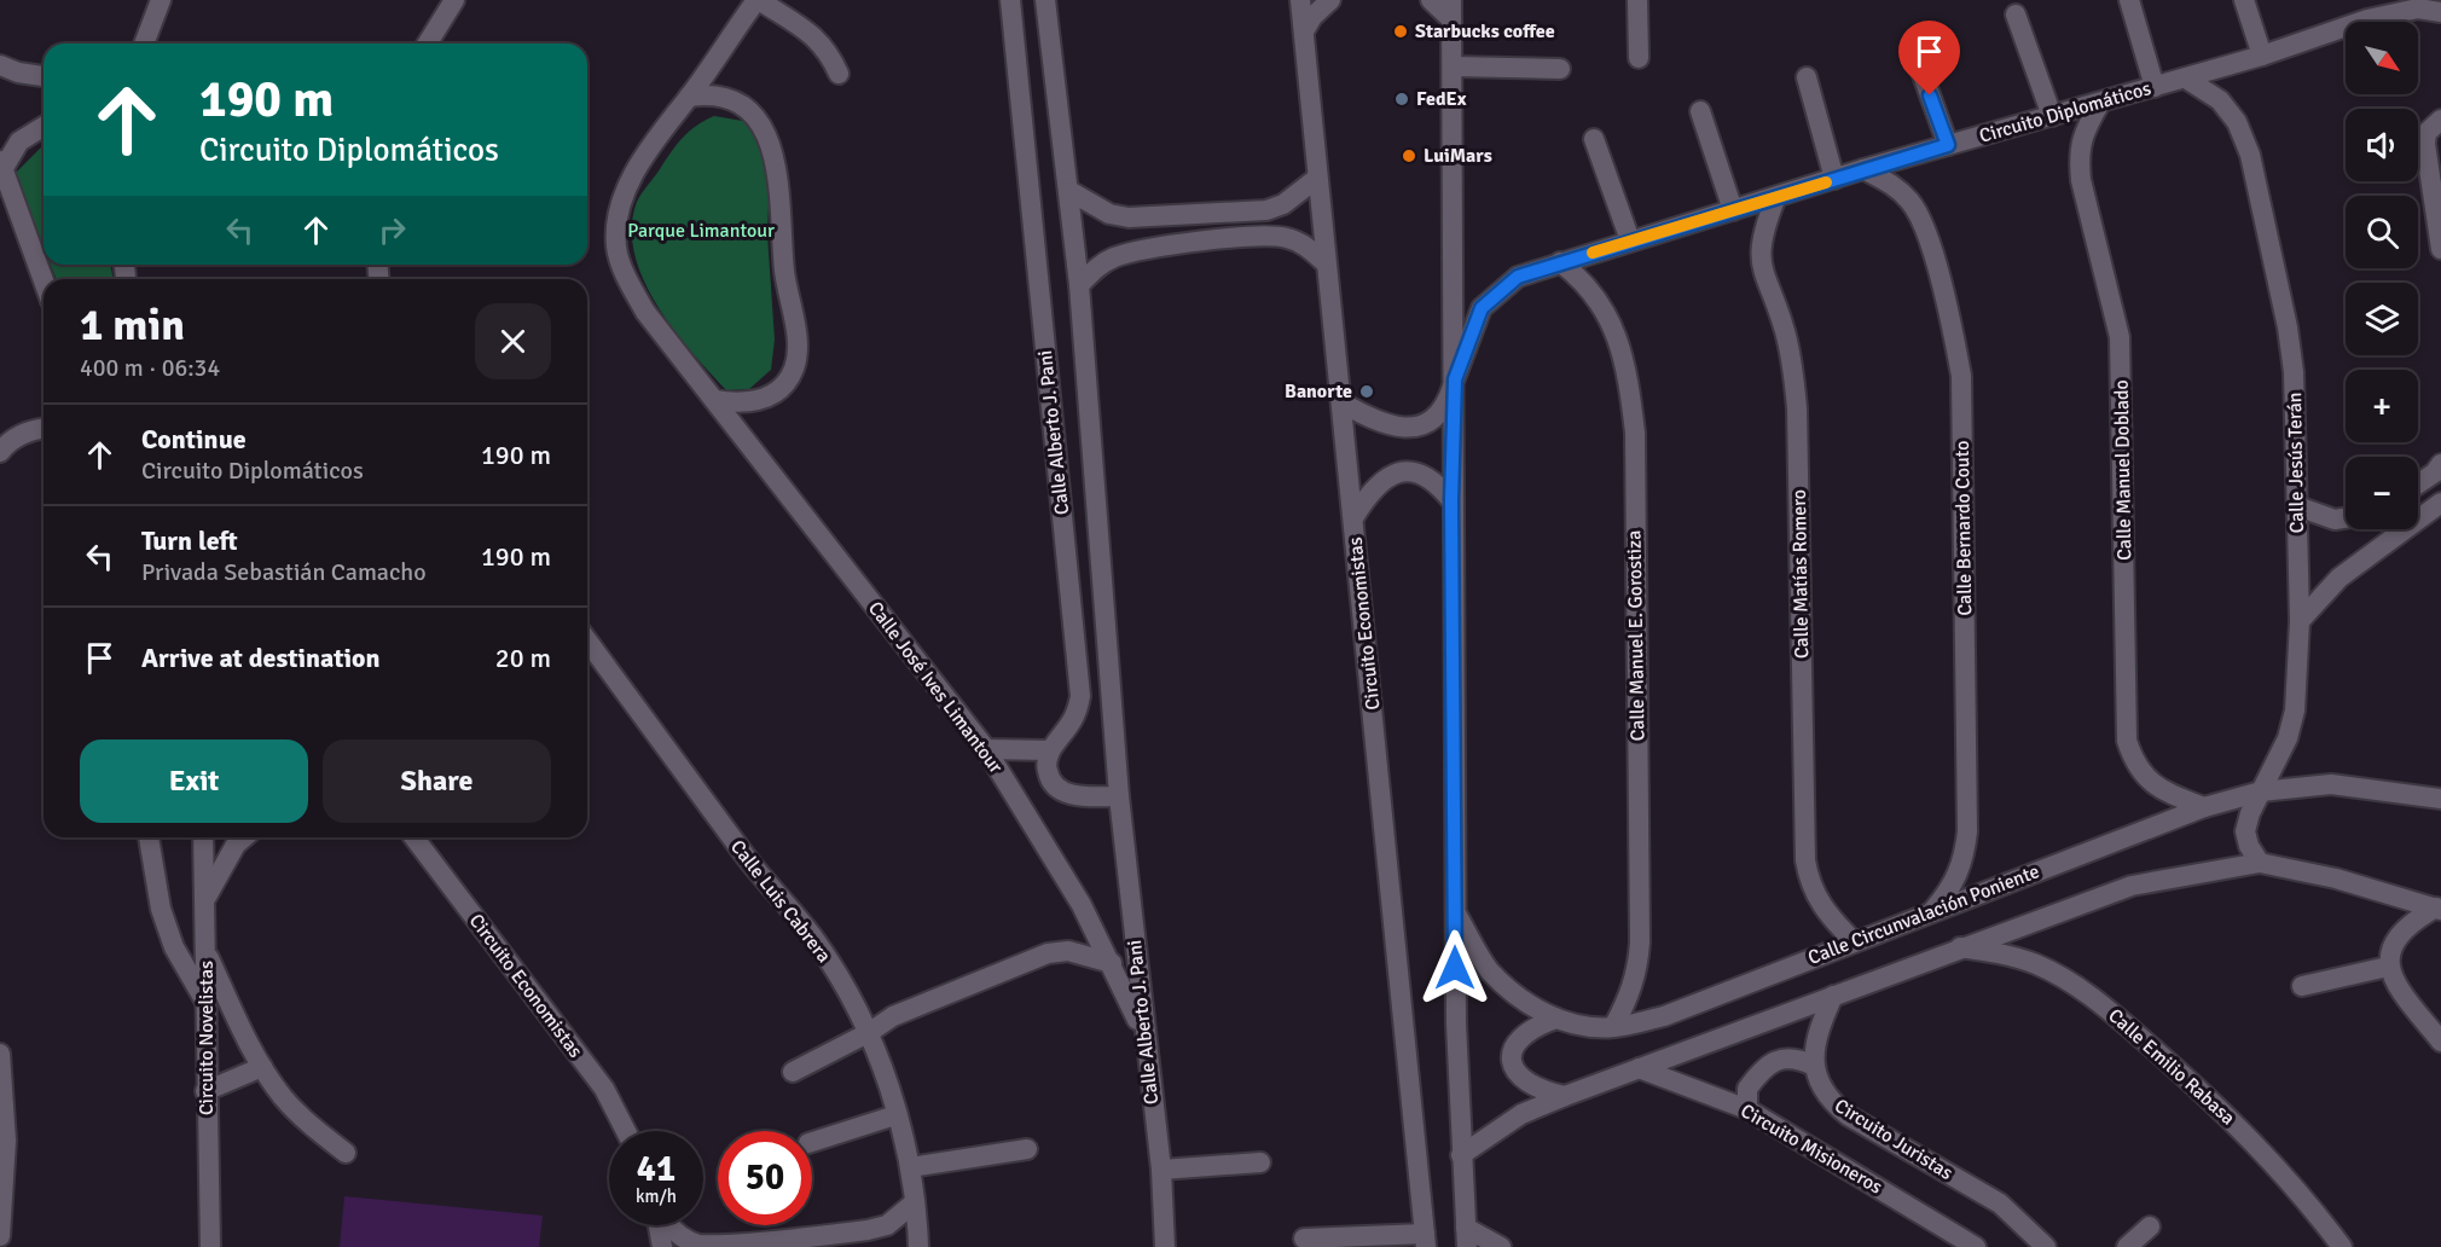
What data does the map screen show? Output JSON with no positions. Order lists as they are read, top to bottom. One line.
{"streets":{"street":["Circuito Diplomáticos","Calle Alberto J. Pani","Calle Jesús Terán","Calle Manuel Doblado","Calle Bernardo Couto","Calle Matías Romero","Circuito Economistas","Calle Manuel E. Gorostiza","Calle José Ives Limantour","Calle Luis Cabrera","Calle Circunvalación Poniente","Circuito Novelistas","Calle Emilio Rabasa","Circuito Juristas","Circuito Misioneros"]},"crossings":[["Circuito Diplomáticos","Calle Jesús Terán"],["Circuito Diplomáticos","Calle Manuel Doblado"],["Circuito Diplomáticos","Calle Bernardo Couto"],["Circuito Diplomáticos","Calle Matías Romero"],["Circuito Diplomáticos","Calle Manuel E. Gorostiza"],["Calle Alberto J. Pani","Calle José Ives Limantour"],["Calle Jesús Terán","Calle Circunvalación Poniente"],["Calle Manuel Doblado","Calle Circunvalación Poniente"],["Calle Bernardo Couto","Calle Circunvalación Poniente"],["Calle Matías Romero","Calle Circunvalación Poniente"],["Calle Manuel E. Gorostiza","Calle Circunvalación Poniente"]],"parks":["Parque Limantour"],"places":["Starbucks coffee","FedEx","LuiMars","Banorte"],"north":"bottom right","page":{"map_buttons":["+","−"],"turn":["190 m","Circuito Diplomáticos"],"heading":["1 min","400 m · 06:34"],"list":[{"name":"Continue","note":"Circuito Diplomáticos","value":"190 m"},{"name":"Turn left","note":"Privada Sebastián Camacho","value":"190 m"},{"name":"Arrive at destination","value":"20 m"}],"buttons":["Exit","Share"],"speed":"41 km/h","limit":"50"}}
